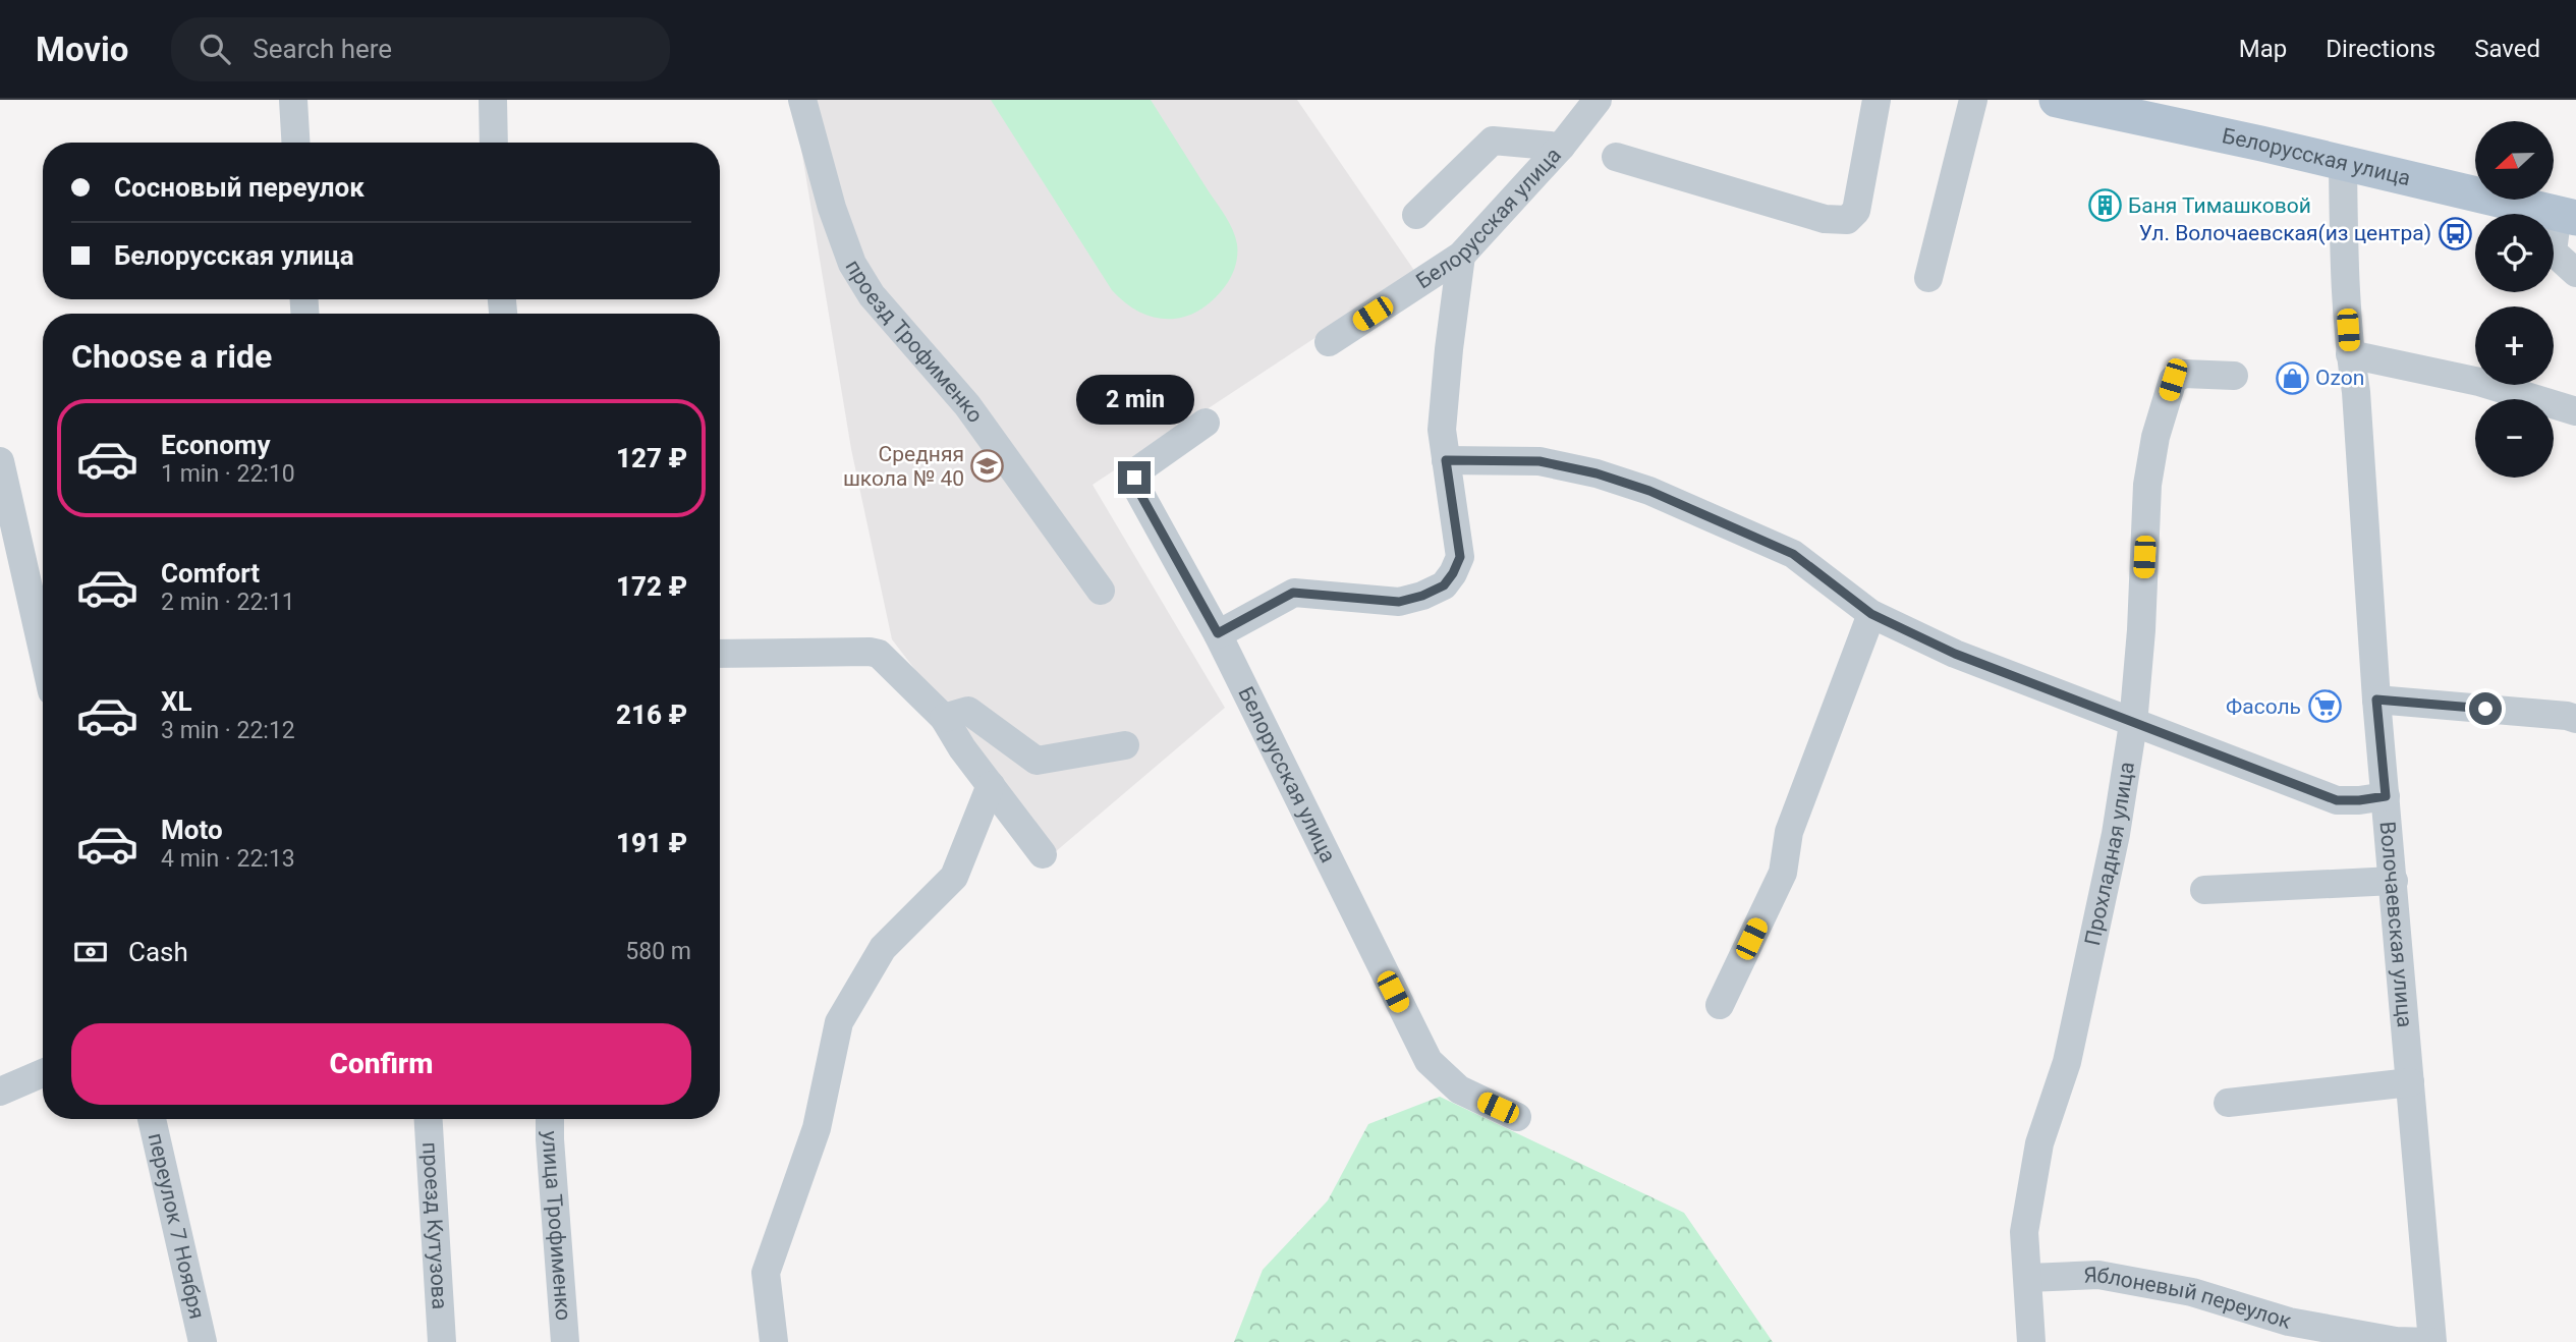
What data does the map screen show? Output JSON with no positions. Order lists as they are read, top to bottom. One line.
{"streets":{"main road":["Белорусская улица"],"street":["проезд Трофименко","Прохладная улица","Волочаевская улица","переулок 7 Ноября","проезд Кутузова","улица Трофименко","Яблоневый переулок"]},"crossings":[["Белорусская улица","Волочаевская улица"],["Прохладная улица","Яблоневый переулок"],["Волочаевская улица","Яблоневый переулок"]],"places":{"building":["Баня Тимашковой"],"bus stop":["Ул. Волочаевская(из центра)"],"shop":["Ozon"],"school or university":["Средняя школа № 40"],"supermarket":["Фасоль"]},"north":"left","page":{"header":"Movio","search":"Search here","nav":["Map","Directions","Saved"],"map_buttons":["+","−"],"banner":["Сосновый переулок","Белорусская улица"],"heading":"Choose a ride","bubble":"2 min","list":[{"name":"Economy","note":"1 min · 22:10","value":"127 ₽"},{"name":"Comfort","note":"2 min · 22:11","value":"172 ₽"},{"name":"XL","note":"3 min · 22:12","value":"216 ₽"},{"name":"Moto","note":"4 min · 22:13","value":"191 ₽"}],"pay":["Cash","580 m"],"buttons":"Confirm"}}
